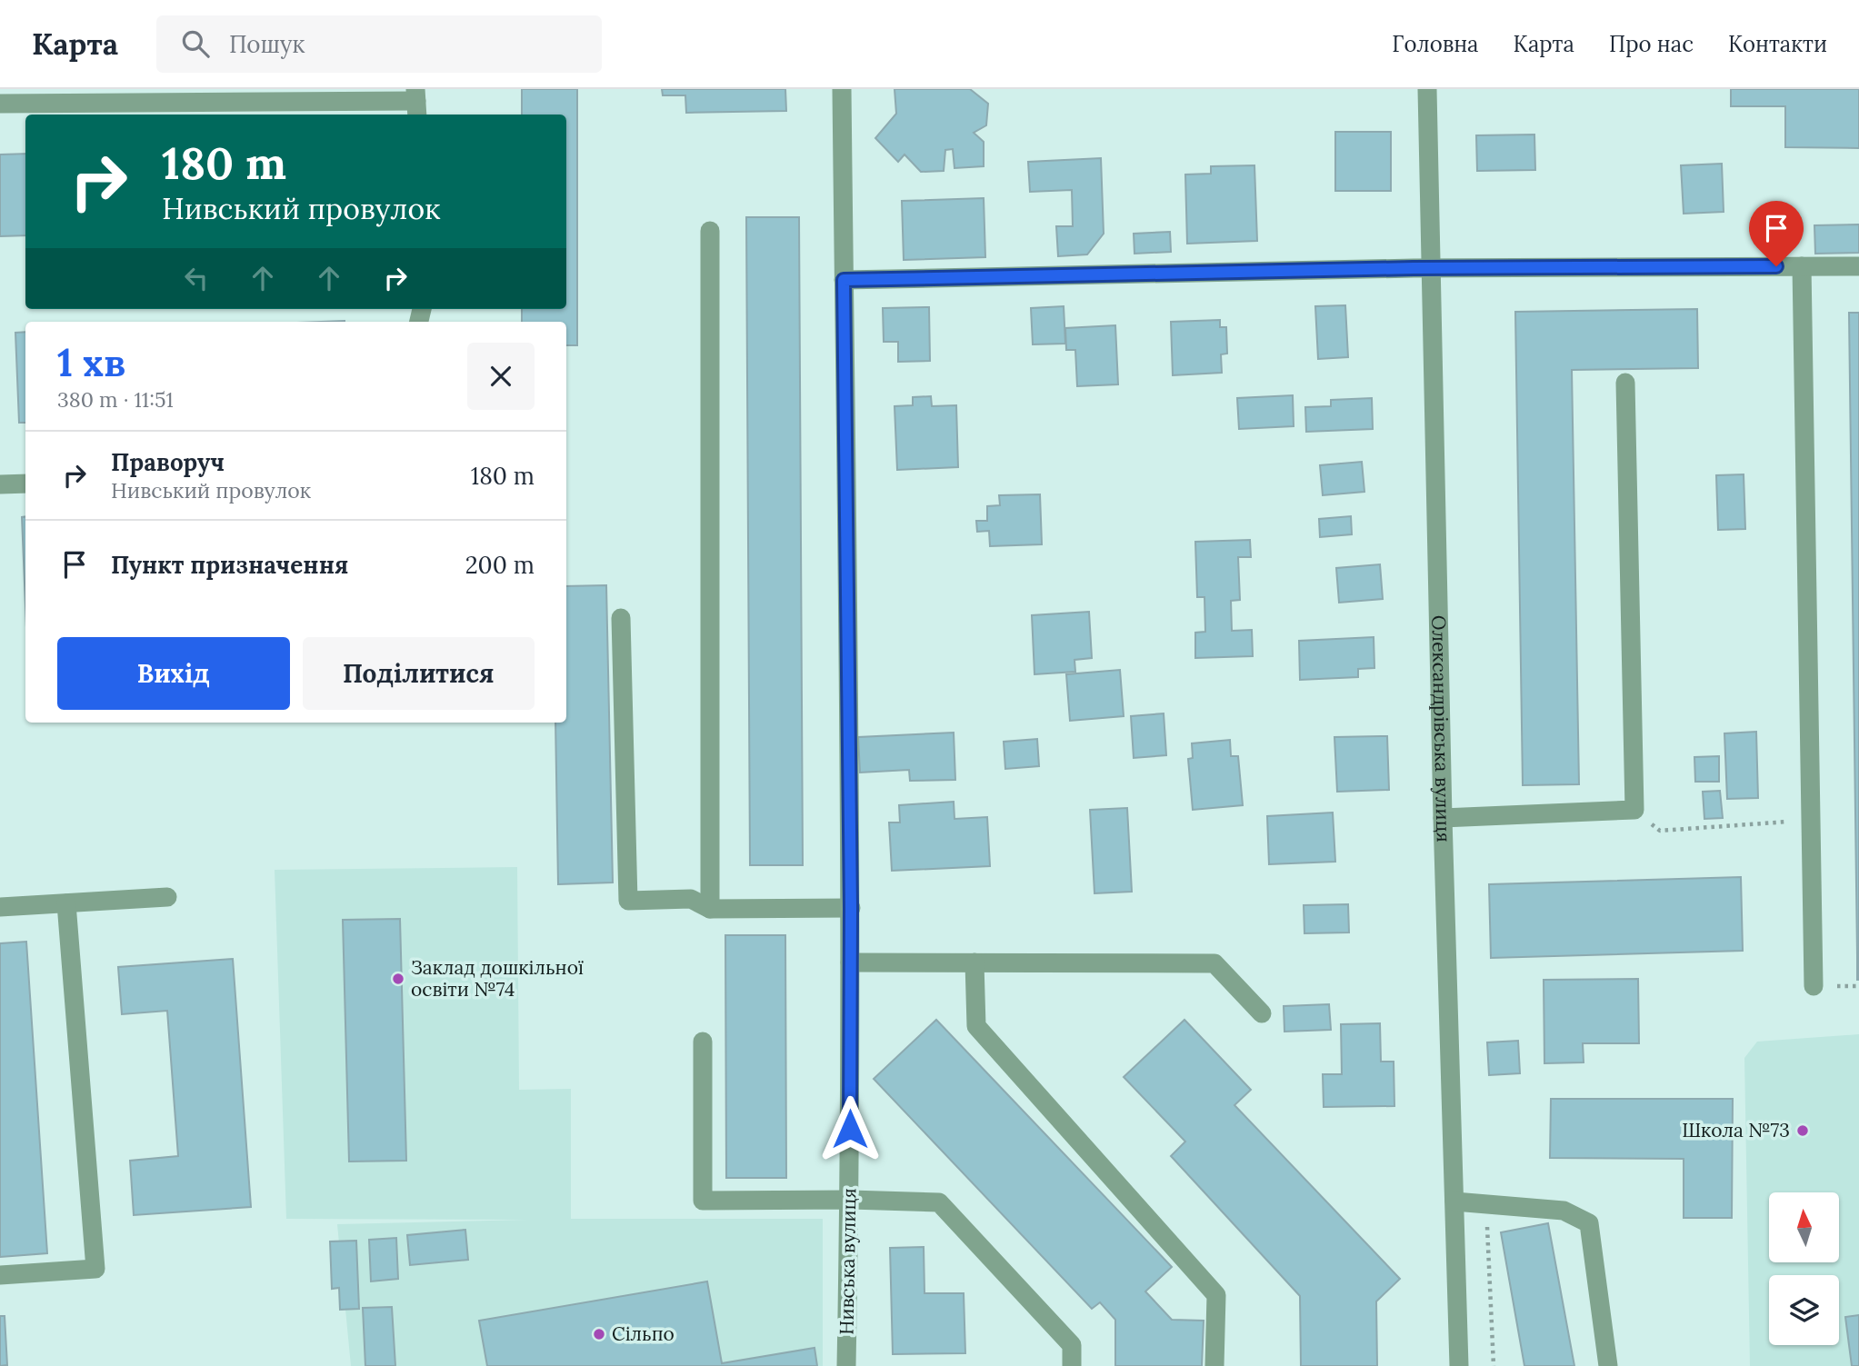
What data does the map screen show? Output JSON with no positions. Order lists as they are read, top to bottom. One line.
{"streets":{"street":["Олександрівська вулиця","Нивська вулиця"]},"places":["Заклад дошкільної освіти №74","Школа №73","Сільпо"],"north":"top","page":{"header":"Карта","search":"Пошук","nav":["Головна","Карта","Про нас","Контакти"],"turn":["180 m","Нивський провулок"],"heading":["1 хв","380 m · 11:51"],"list":[{"name":"Праворуч","note":"Нивський провулок","value":"180 m"},{"name":"Пункт призначення","value":"200 m"}],"buttons":["Вихід","Поділитися"]}}
